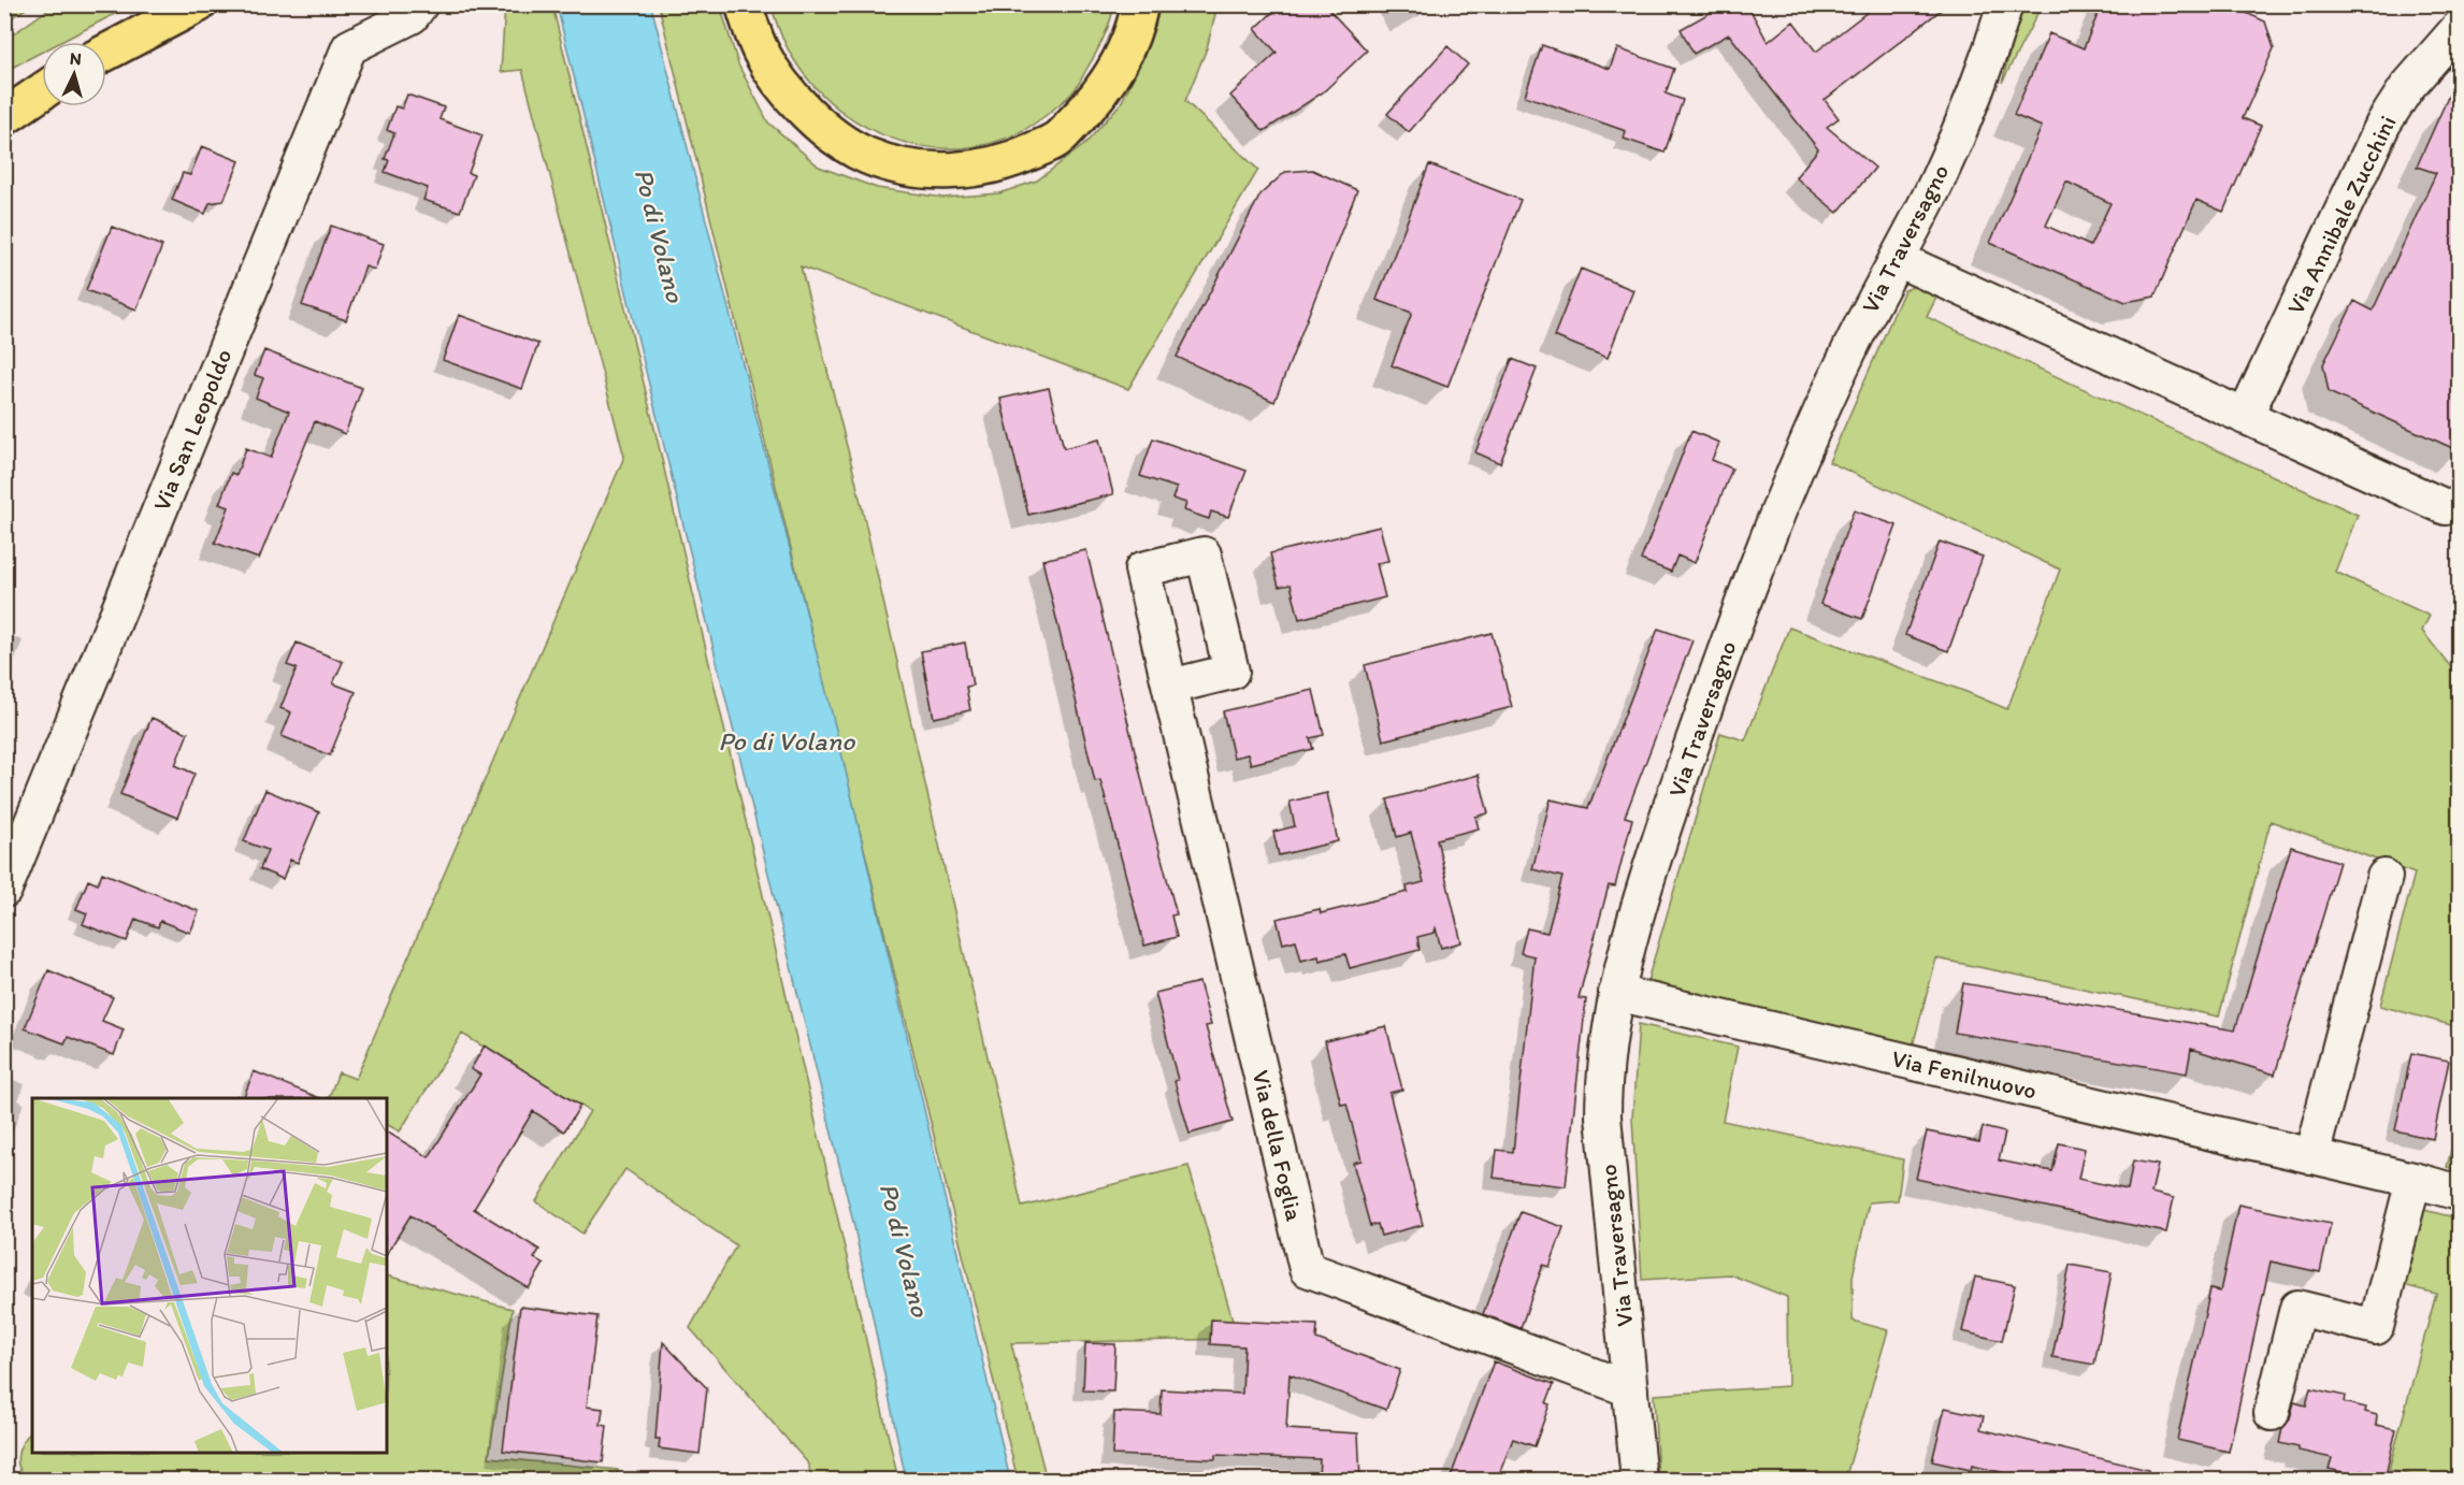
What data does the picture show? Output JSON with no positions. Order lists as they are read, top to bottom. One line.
{"streets":{"street":["Via Annibale Zucchini","Via Traversagno","Via San Leopoldo","Via Fenilnuovo","Via della Foglia"]},"crossings":[["Via Traversagno","Via Fenilnuovo"],["Via Traversagno","Via della Foglia"]],"water":["Po di Volano"],"north":"top"}
